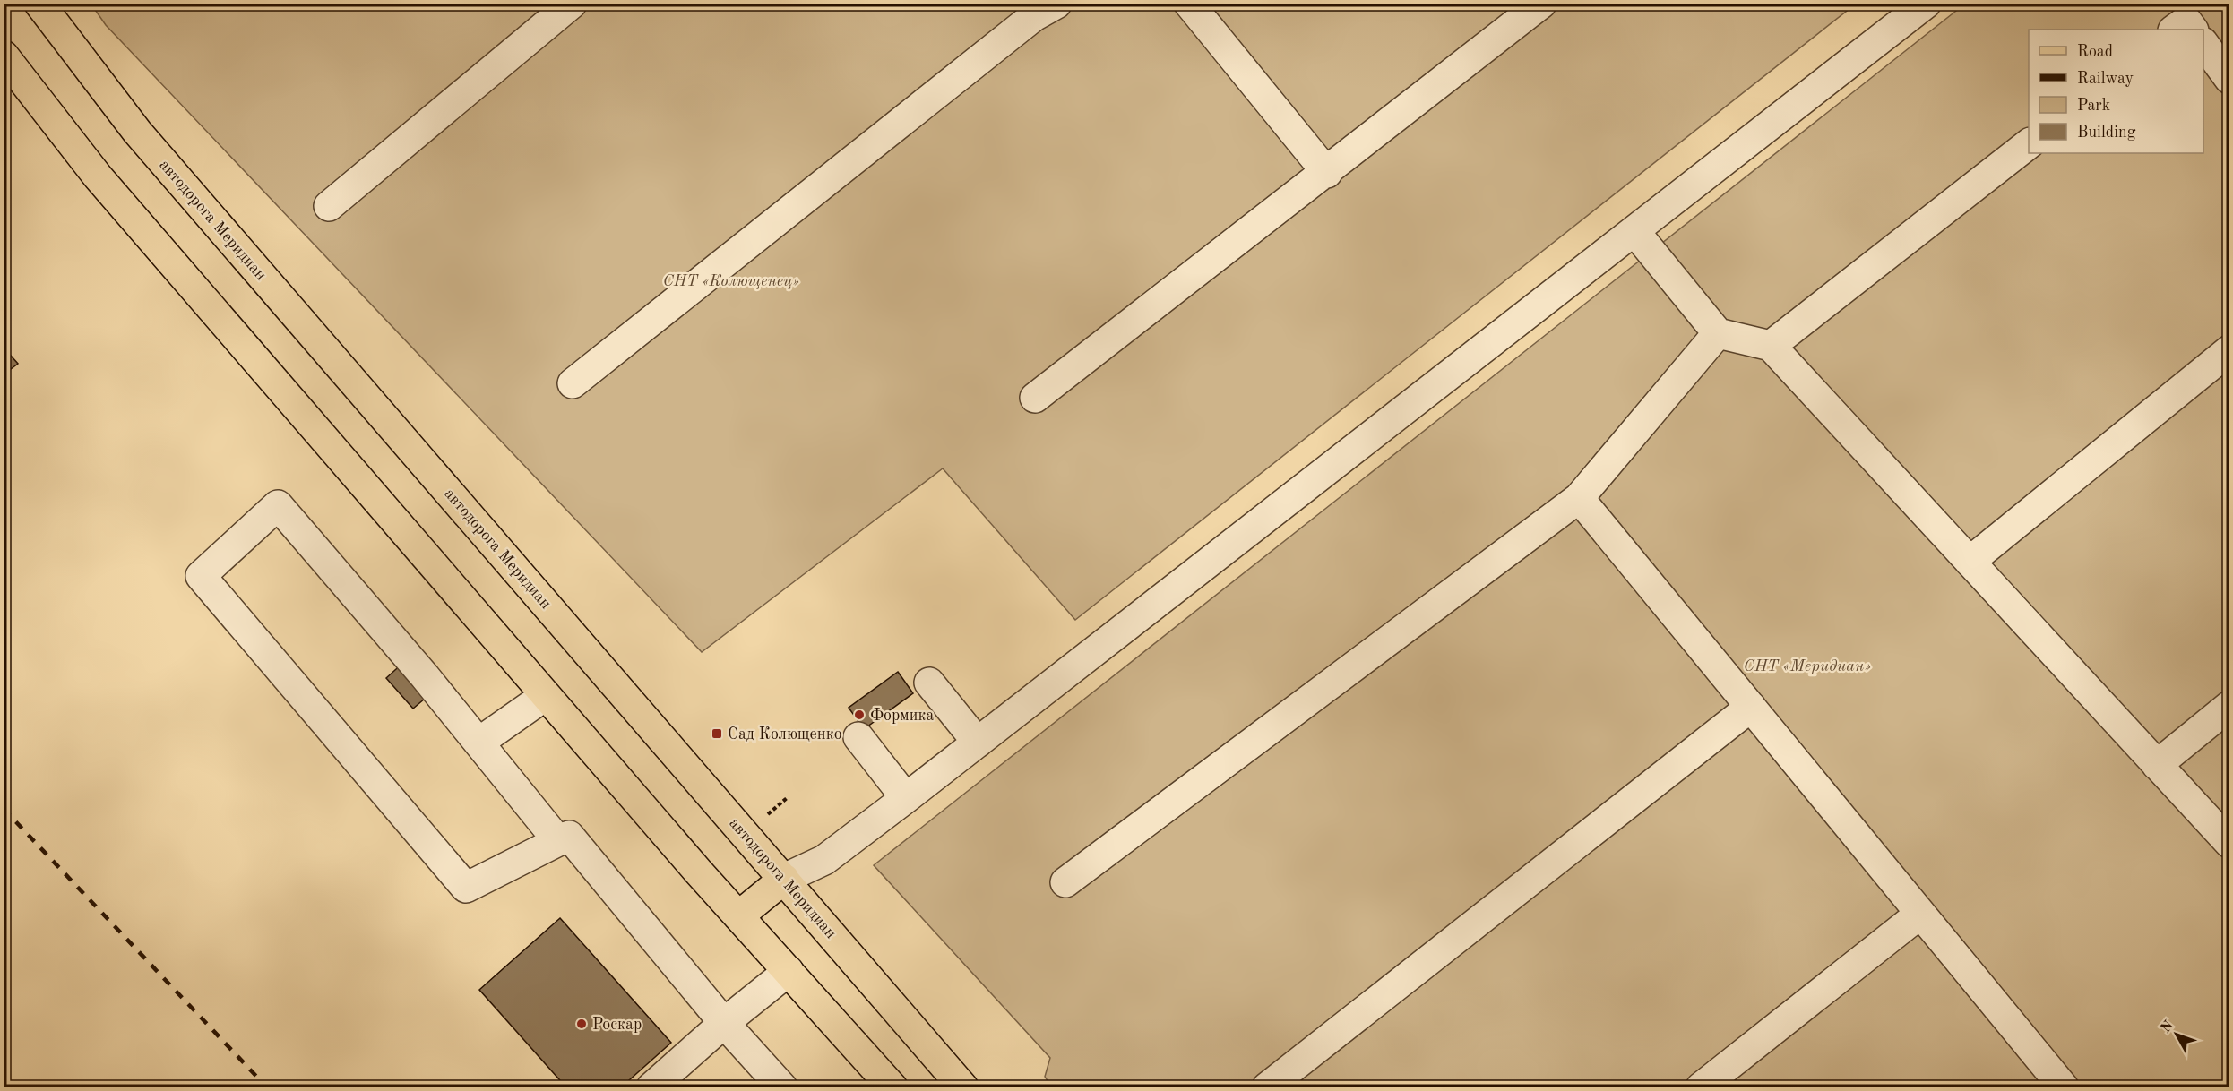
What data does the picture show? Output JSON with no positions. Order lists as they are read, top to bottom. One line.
{"streets":{"main road":["автодорога Меридиан"]},"parks":["СНТ «Колющенец»","СНТ «Меридиан»"],"places":{"other":["Формика","Роскар"],"transit":["Сад Колющенко"]},"legend":["Road","Railway","Park","Building"],"north":"top left"}
